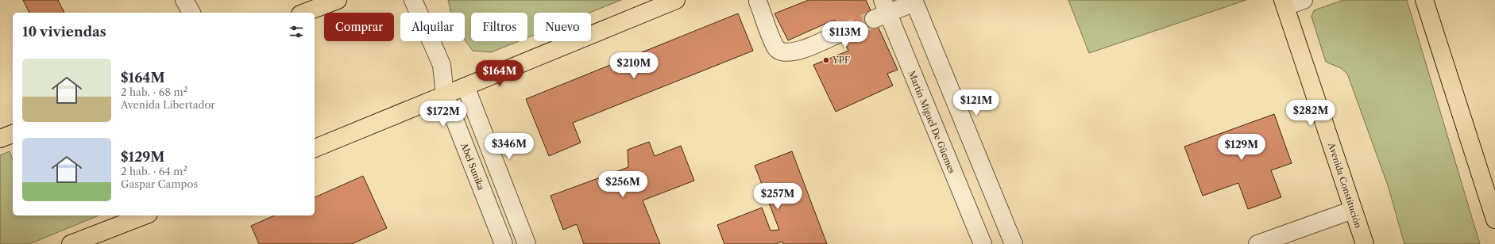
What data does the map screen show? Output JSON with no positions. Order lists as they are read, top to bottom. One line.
{"streets":{"main road":["Avenida Constitución"],"street":["Martín Miguel De Güemes","Abel Sunika"]},"places":["YPF"],"page":{"chip":["Comprar","Alquilar","Filtros","Nuevo"],"heading":"10 viviendas","price":["$113M","$210M","$164M","$121M","$282M","$172M","$346M","$129M","$256M","$257M"],"list":[{"name":"$164M","note":"2 hab. · 68 m² · Avenida Libertador"},{"name":"$129M","note":"2 hab. · 64 m² · Gaspar Campos"}]}}
